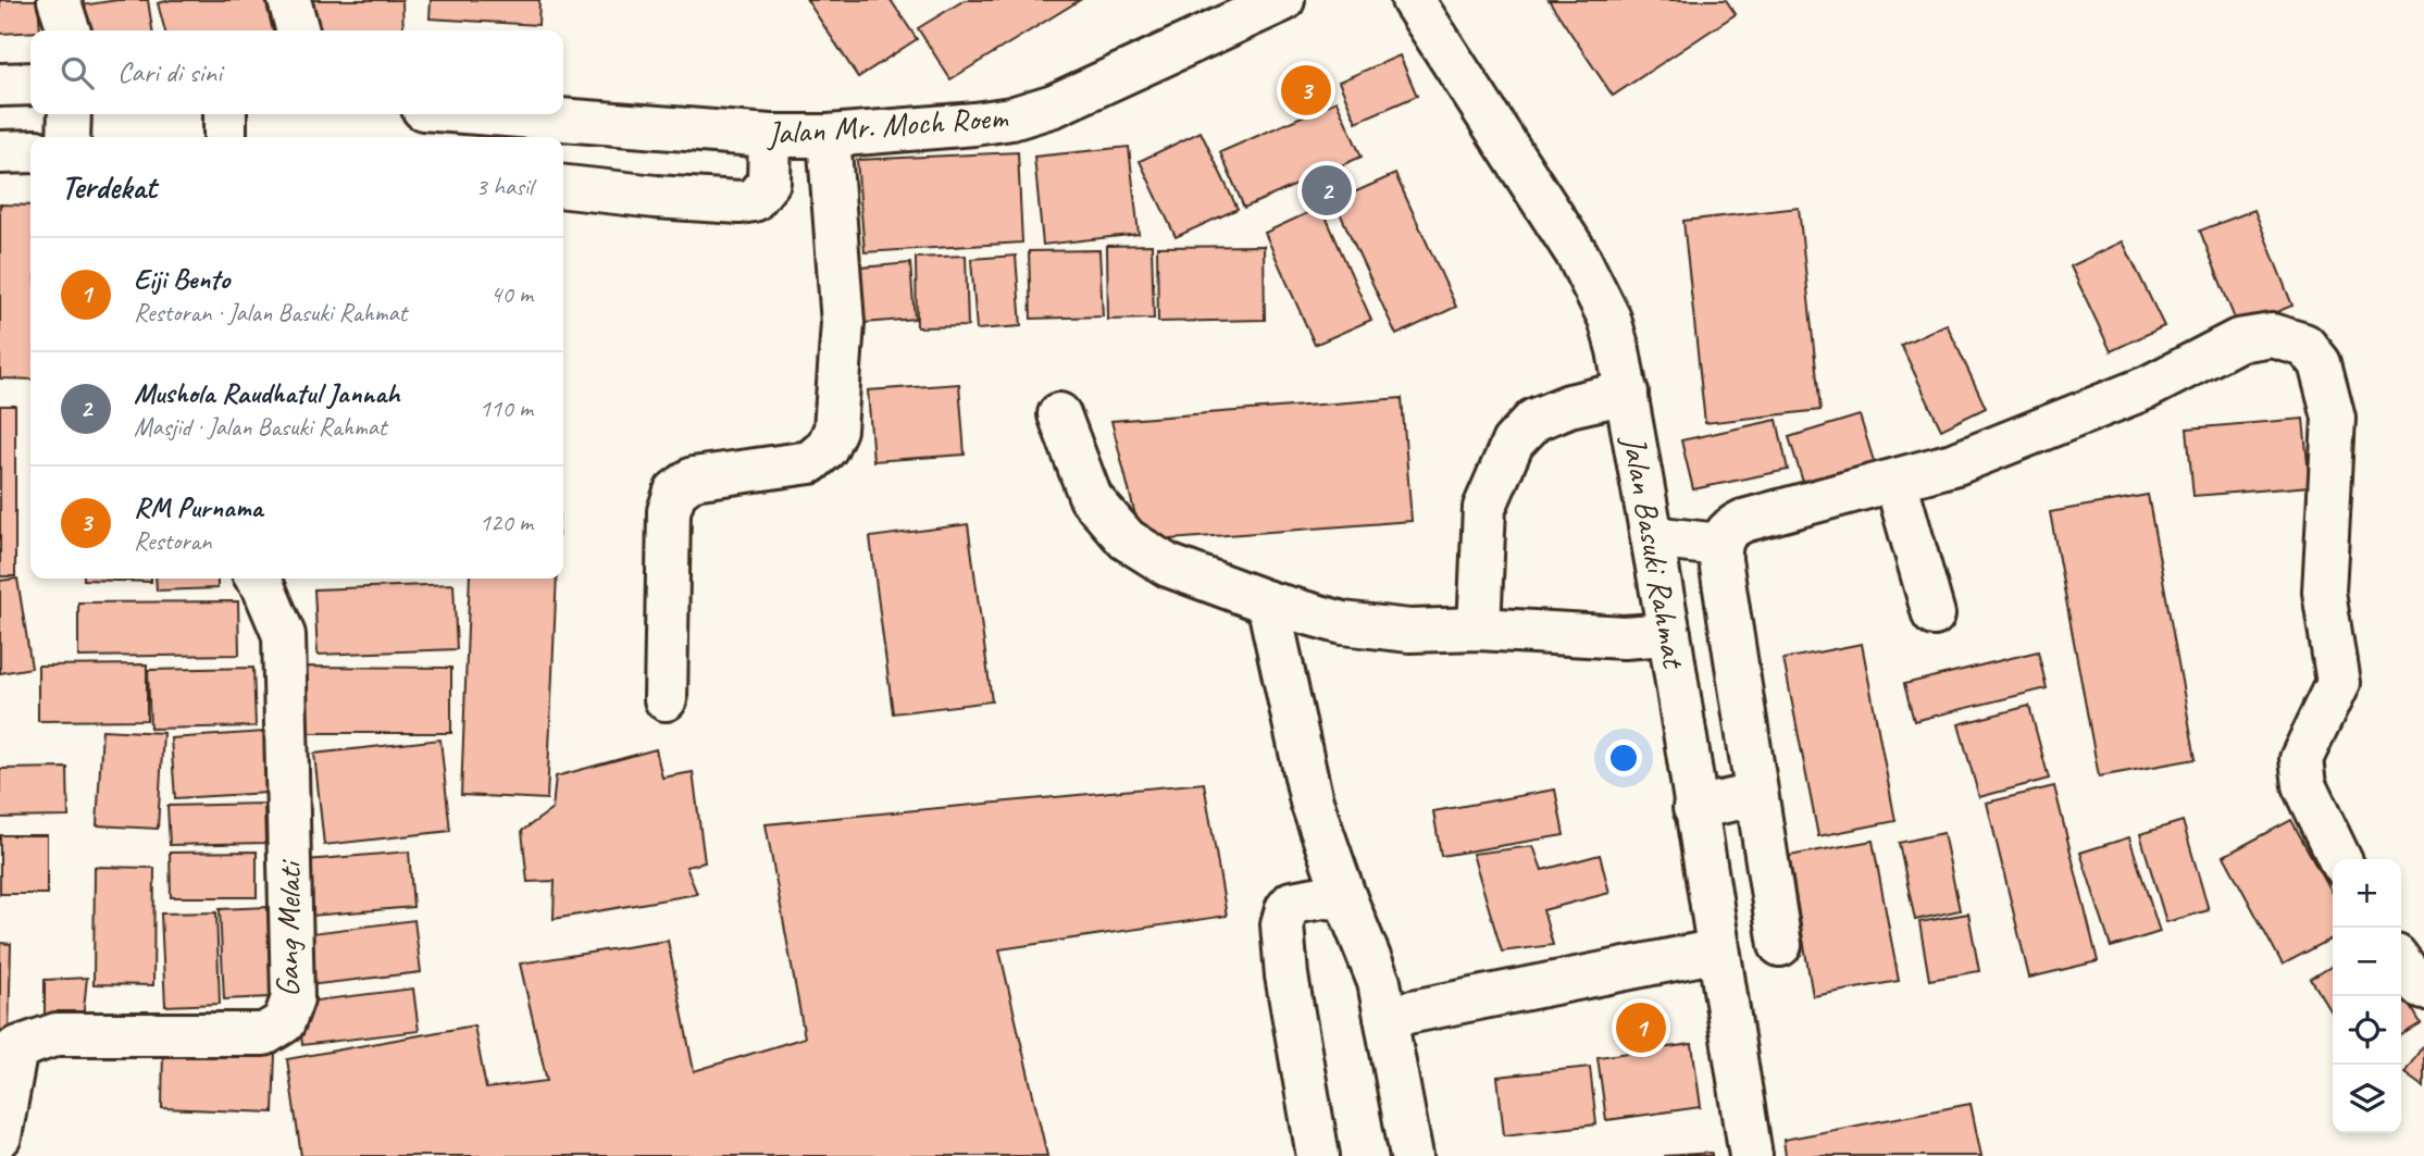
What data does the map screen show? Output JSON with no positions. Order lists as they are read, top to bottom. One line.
{"streets":{"street":["Jalan Mr. Moch Roem","Jalan Basuki Rahmat","Gang Melati"]},"page":{"search":"Cari di sini","pins":["3","2","1"],"heading":["Terdekat","3 hasil"],"list":[{"mark":"1","name":"Eiji Bento","note":"Restoran · Jalan Basuki Rahmat","value":"40 m"},{"mark":"2","name":"Mushola Raudhatul Jannah","note":"Masjid · Jalan Basuki Rahmat","value":"110 m"},{"mark":"3","name":"RM Purnama","note":"Restoran","value":"120 m"}],"map_buttons":["+","−"]}}
